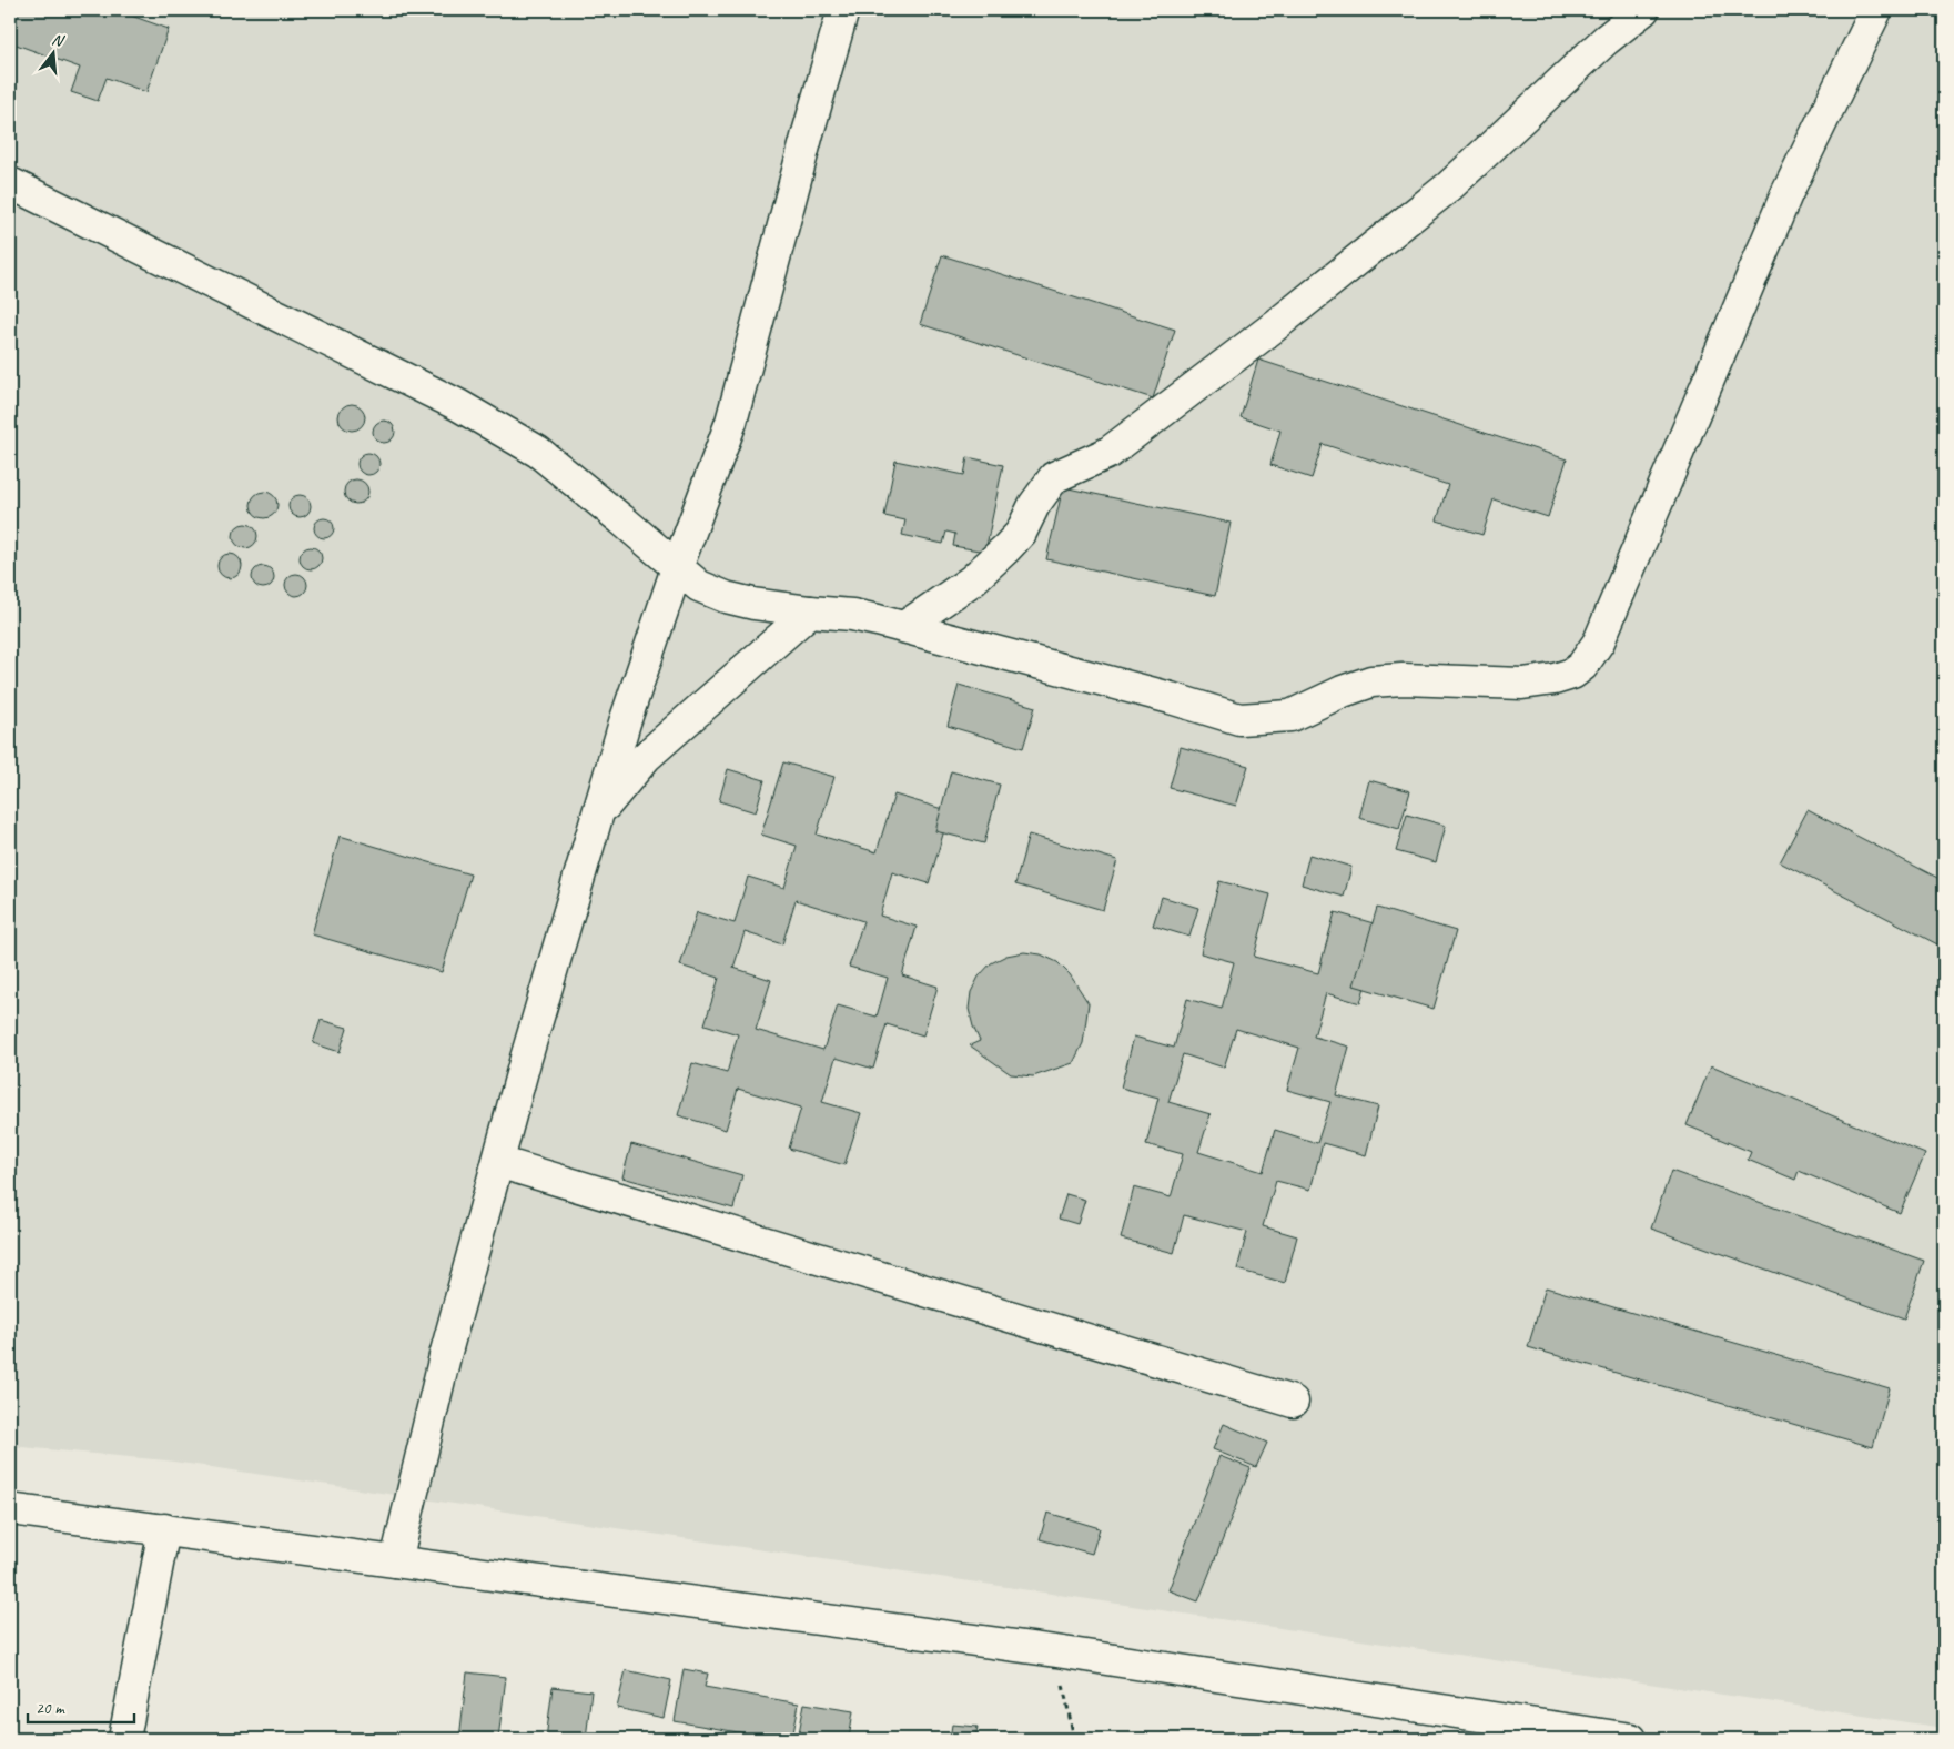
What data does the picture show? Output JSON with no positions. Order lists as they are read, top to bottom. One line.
{"scale_bar":"20 m","north":"top"}
